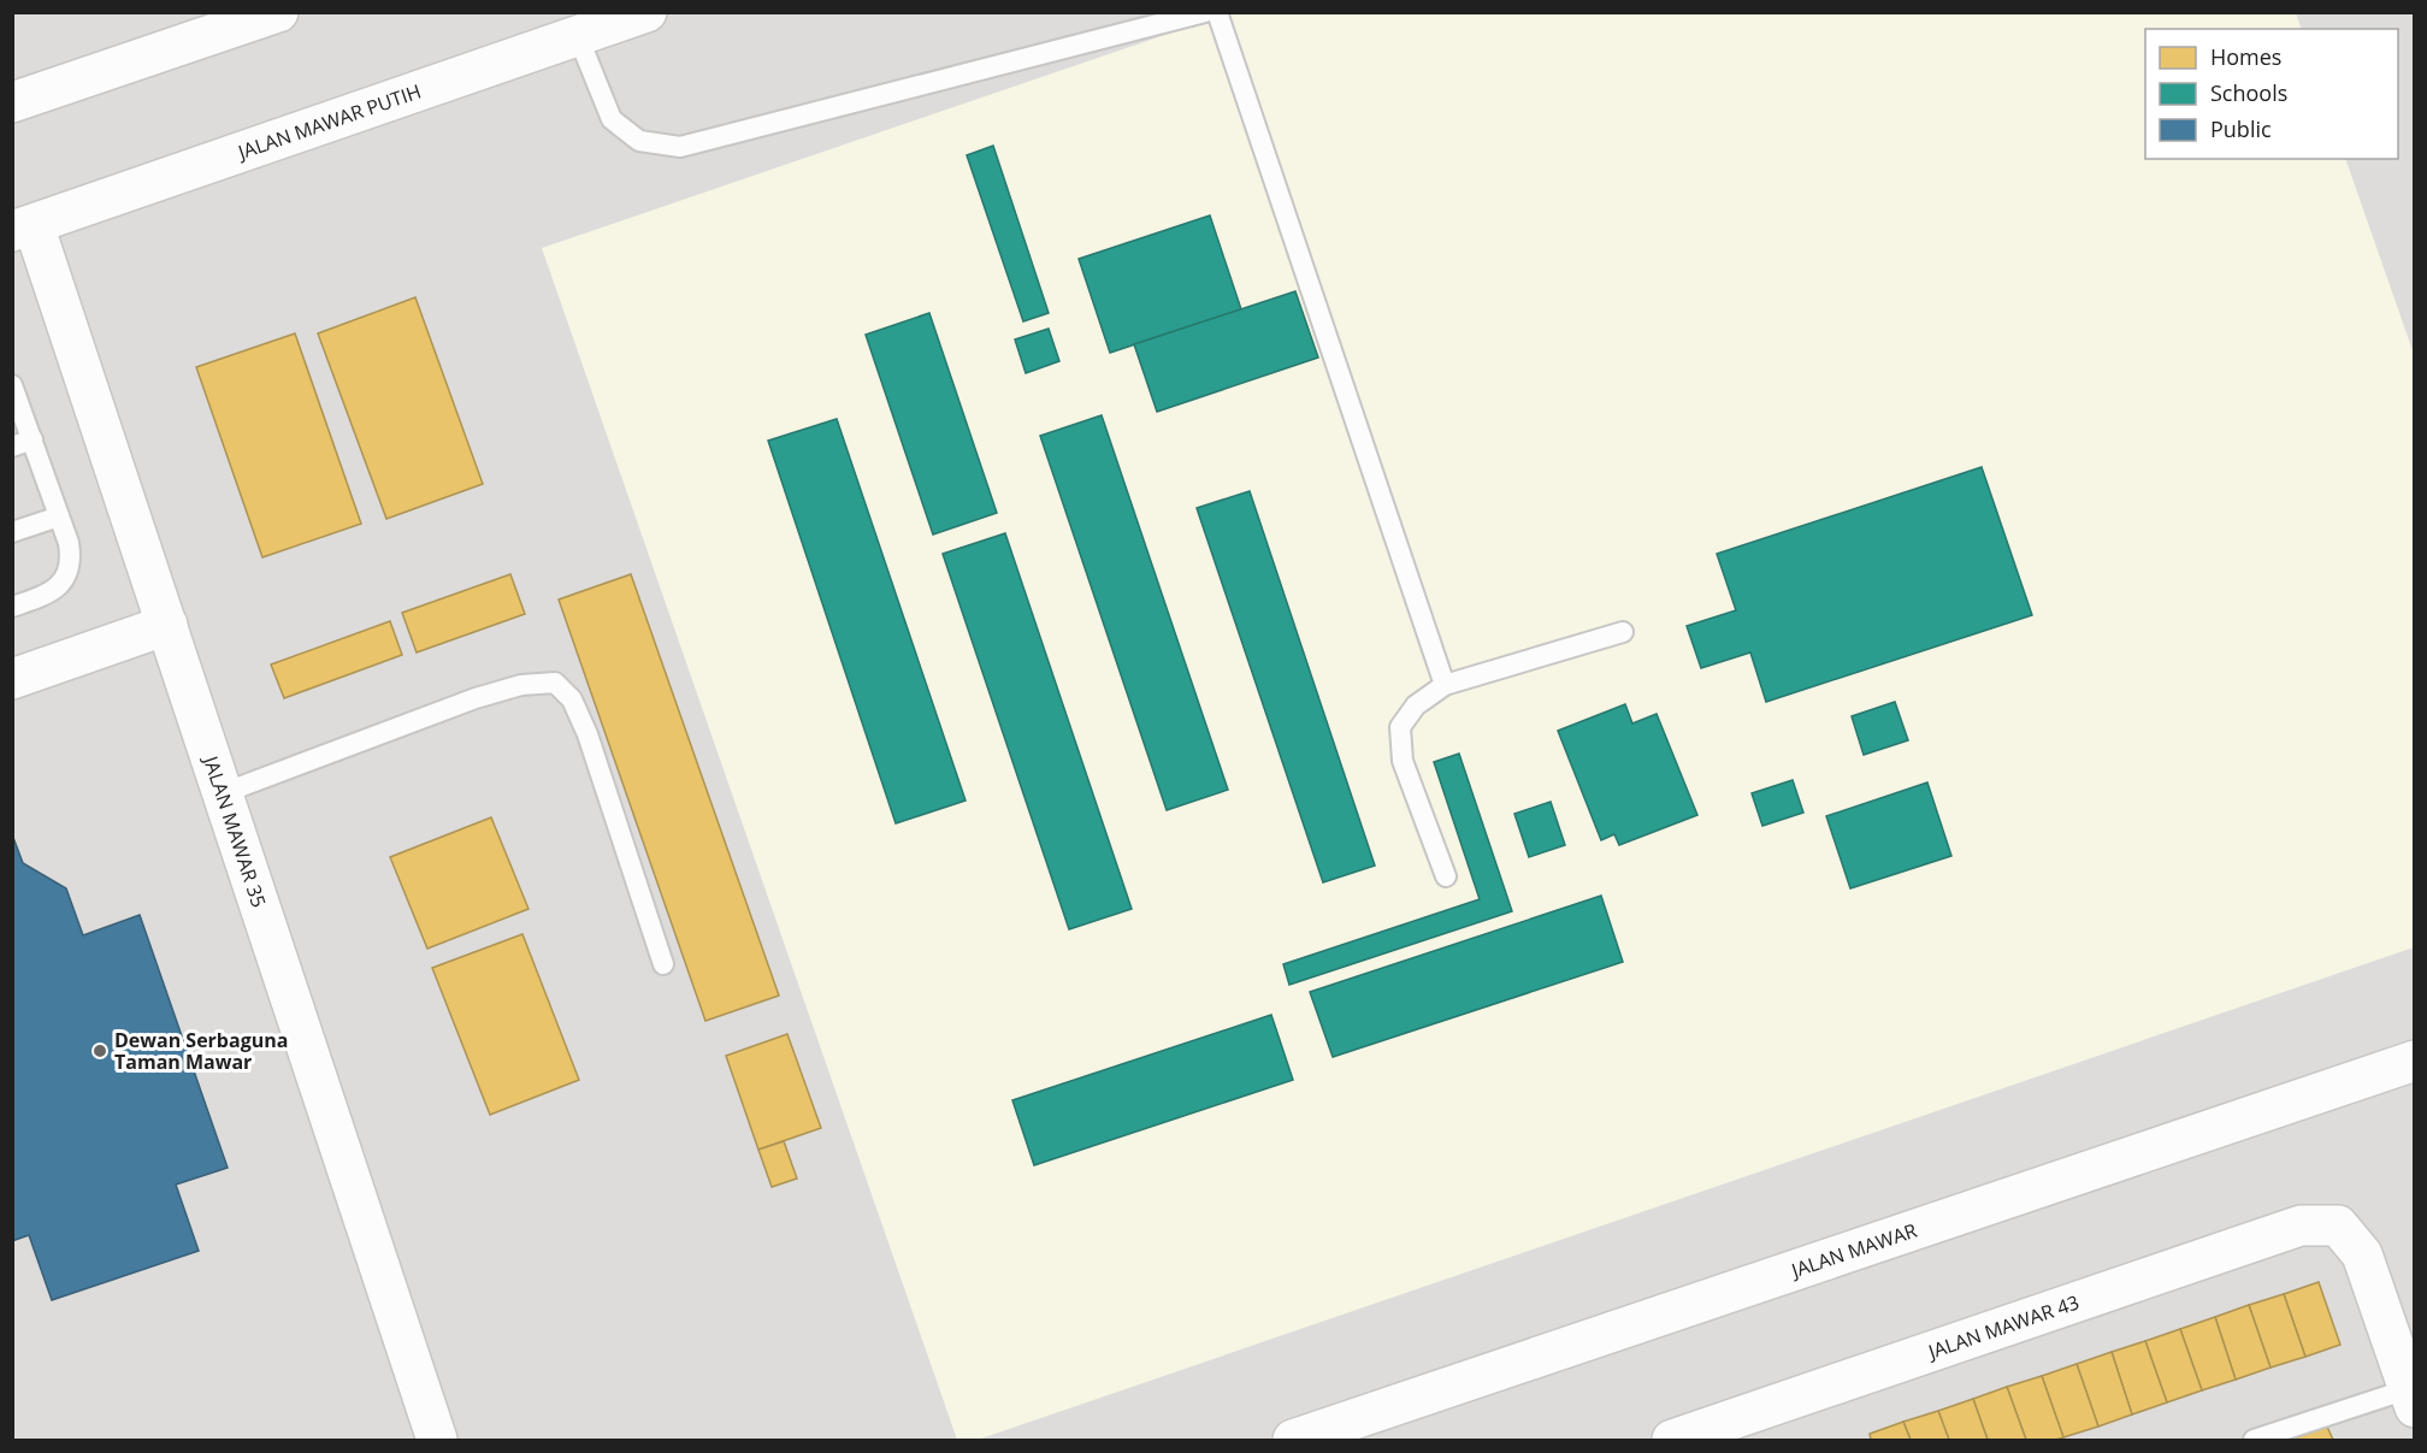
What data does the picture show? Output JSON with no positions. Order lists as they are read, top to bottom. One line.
{"streets":{"street":["JALAN MAWAR PUTIH","JALAN MAWAR 35","JALAN MAWAR","JALAN MAWAR 43"]},"crossings":[["JALAN MAWAR PUTIH","JALAN MAWAR 35"]],"places":["Dewan Serbaguna Taman Mawar"],"legend":["Homes","Schools","Public"]}
